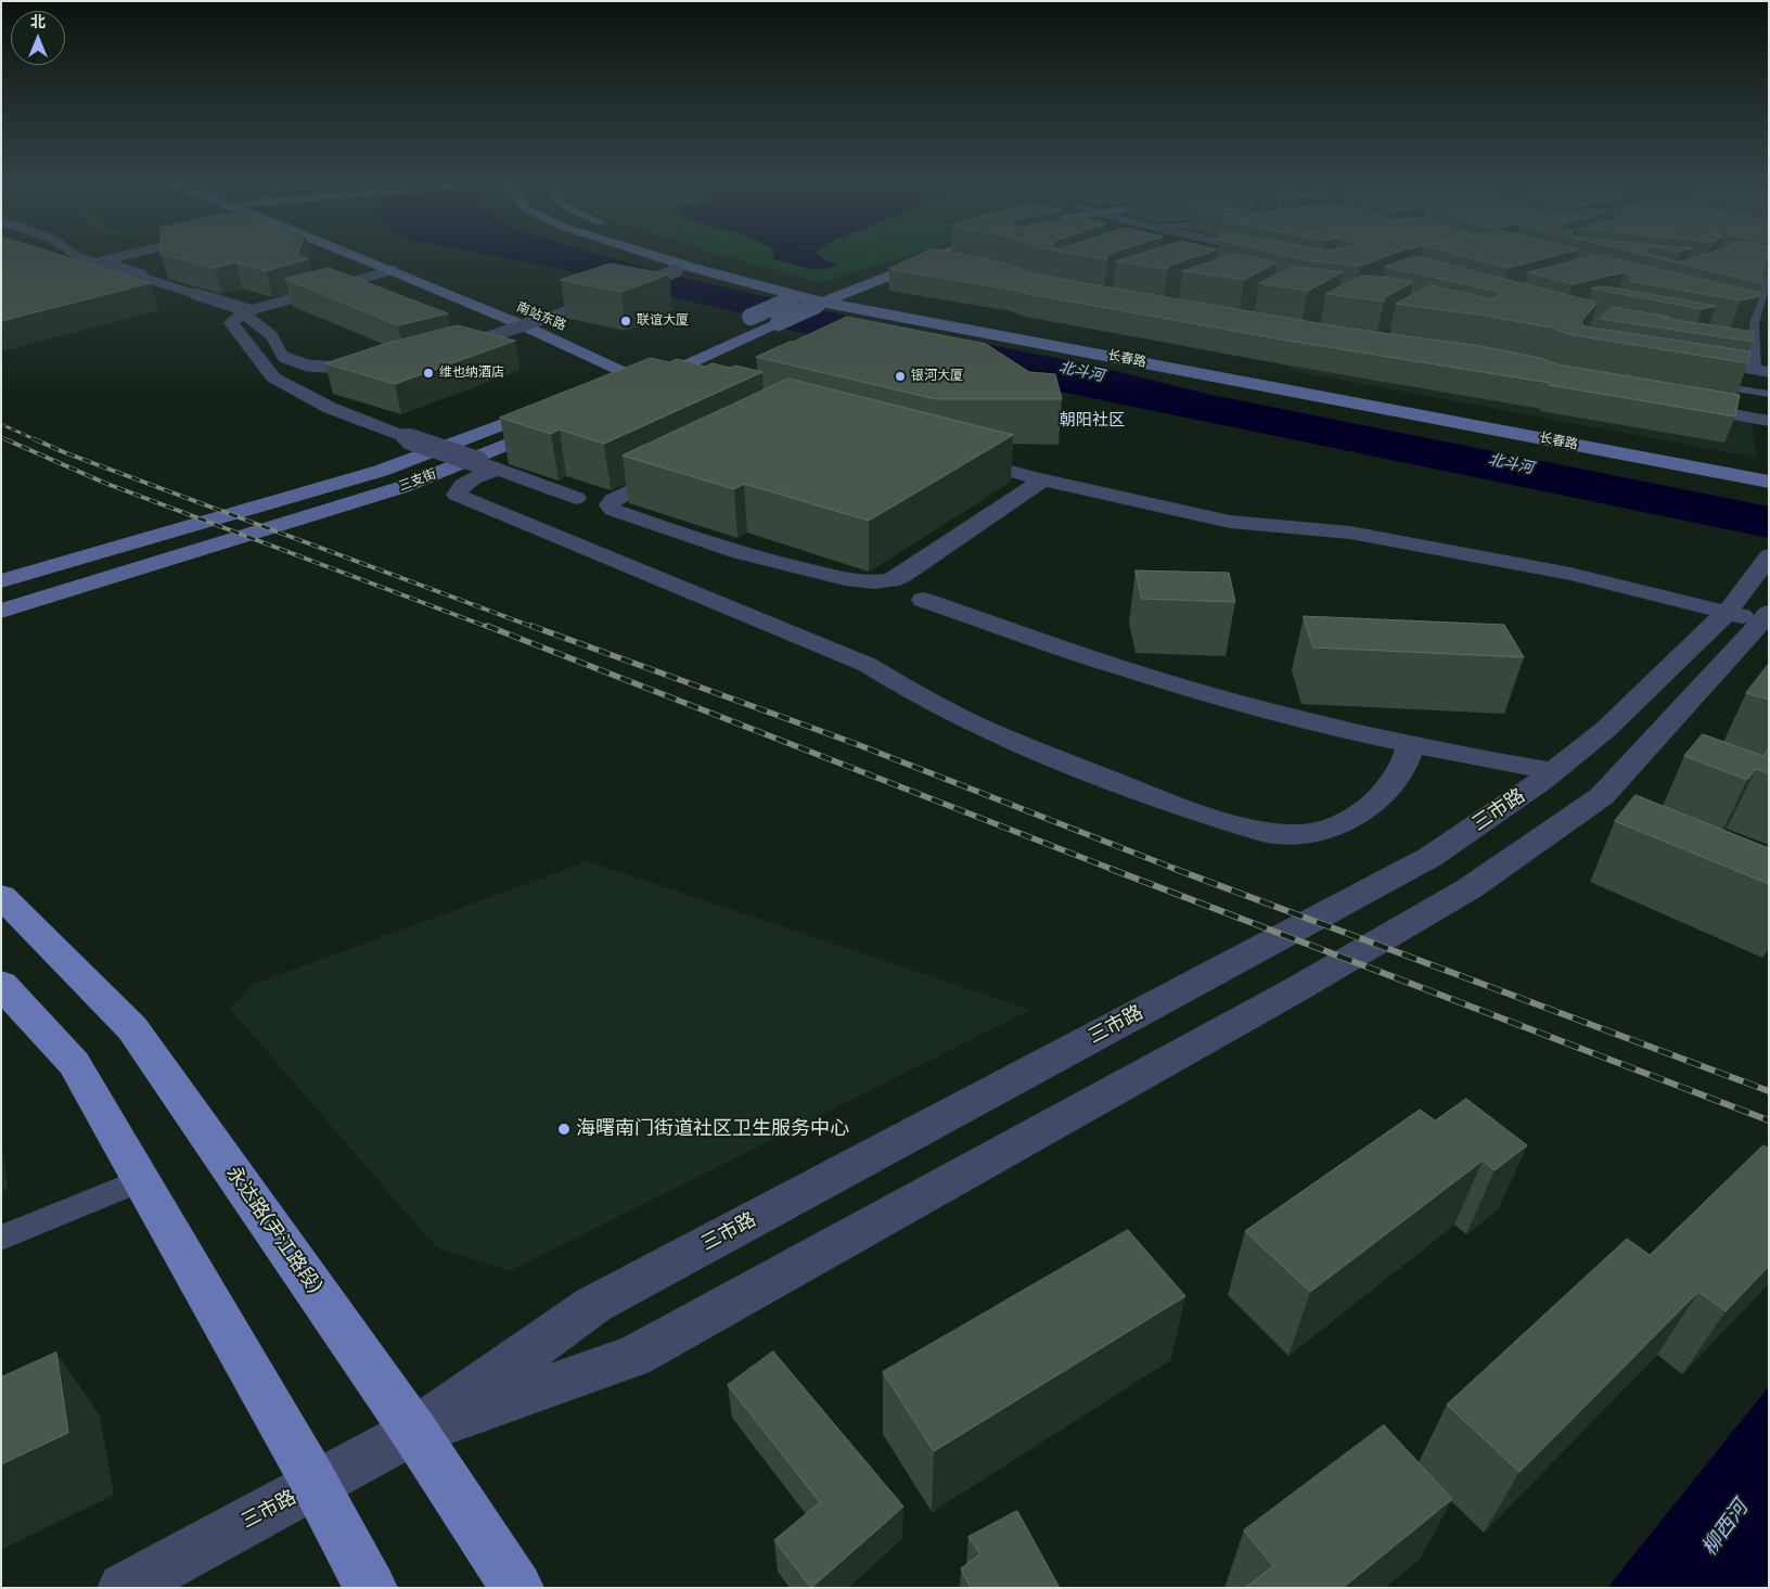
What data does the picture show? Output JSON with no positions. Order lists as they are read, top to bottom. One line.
{"streets":{"main road":["南站东路","长春路","三支街","永达路(尹江路段)"],"street":["三市路"]},"crossings":[["三市路","永达路(尹江路段)"]],"districts":["朝阳社区"],"water":["北斗河","柳西河"],"places":["联谊大厦","维也纳酒店","银河大厦","海曙南门街道社区卫生服务中心"],"north":"top"}
